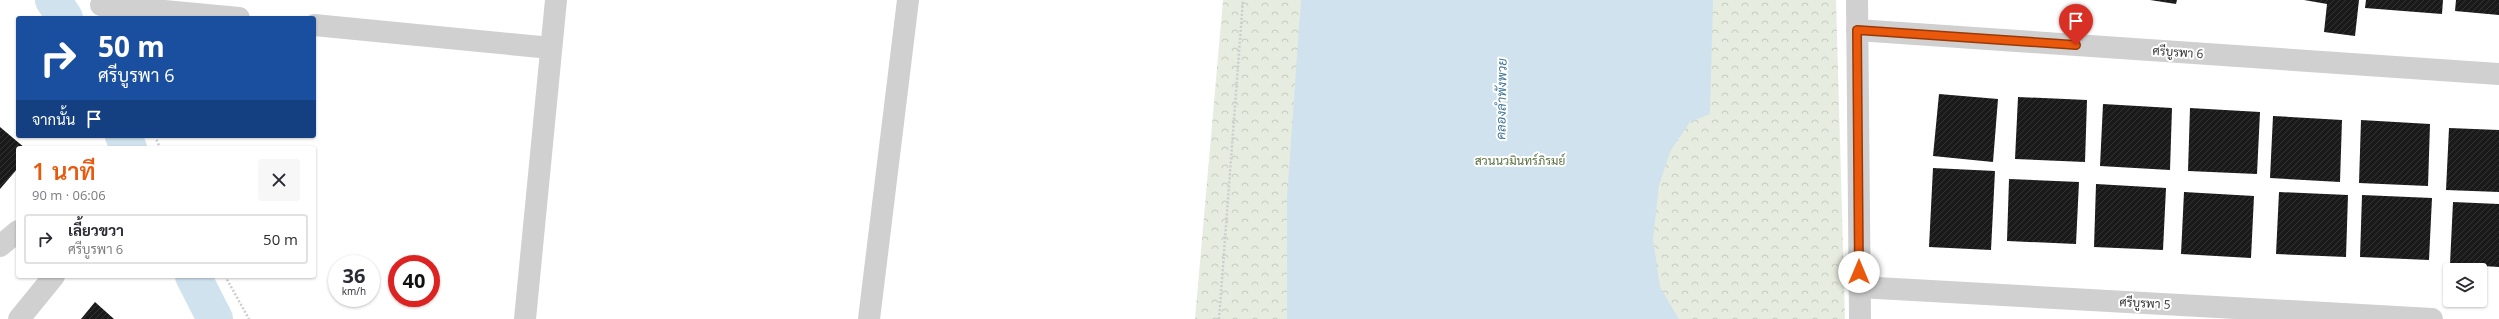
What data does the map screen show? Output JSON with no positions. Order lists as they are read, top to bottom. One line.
{"streets":{"street":["ศรีบูรพา 6","ศรีบูรพา 5"]},"water":["คลองลำพังพวย"],"parks":["สวนนวมินทร์ภิรมย์"],"page":{"turn":["50 m","ศรีบูรพา 6"],"then":"จากนั้น","heading":["1 นาที","90 m · 06:06"],"list":[{"name":"เลี้ยวขวา","note":"ศรีบูรพา 6","value":"50 m"}],"speed":"36 km/h","limit":"40"}}
